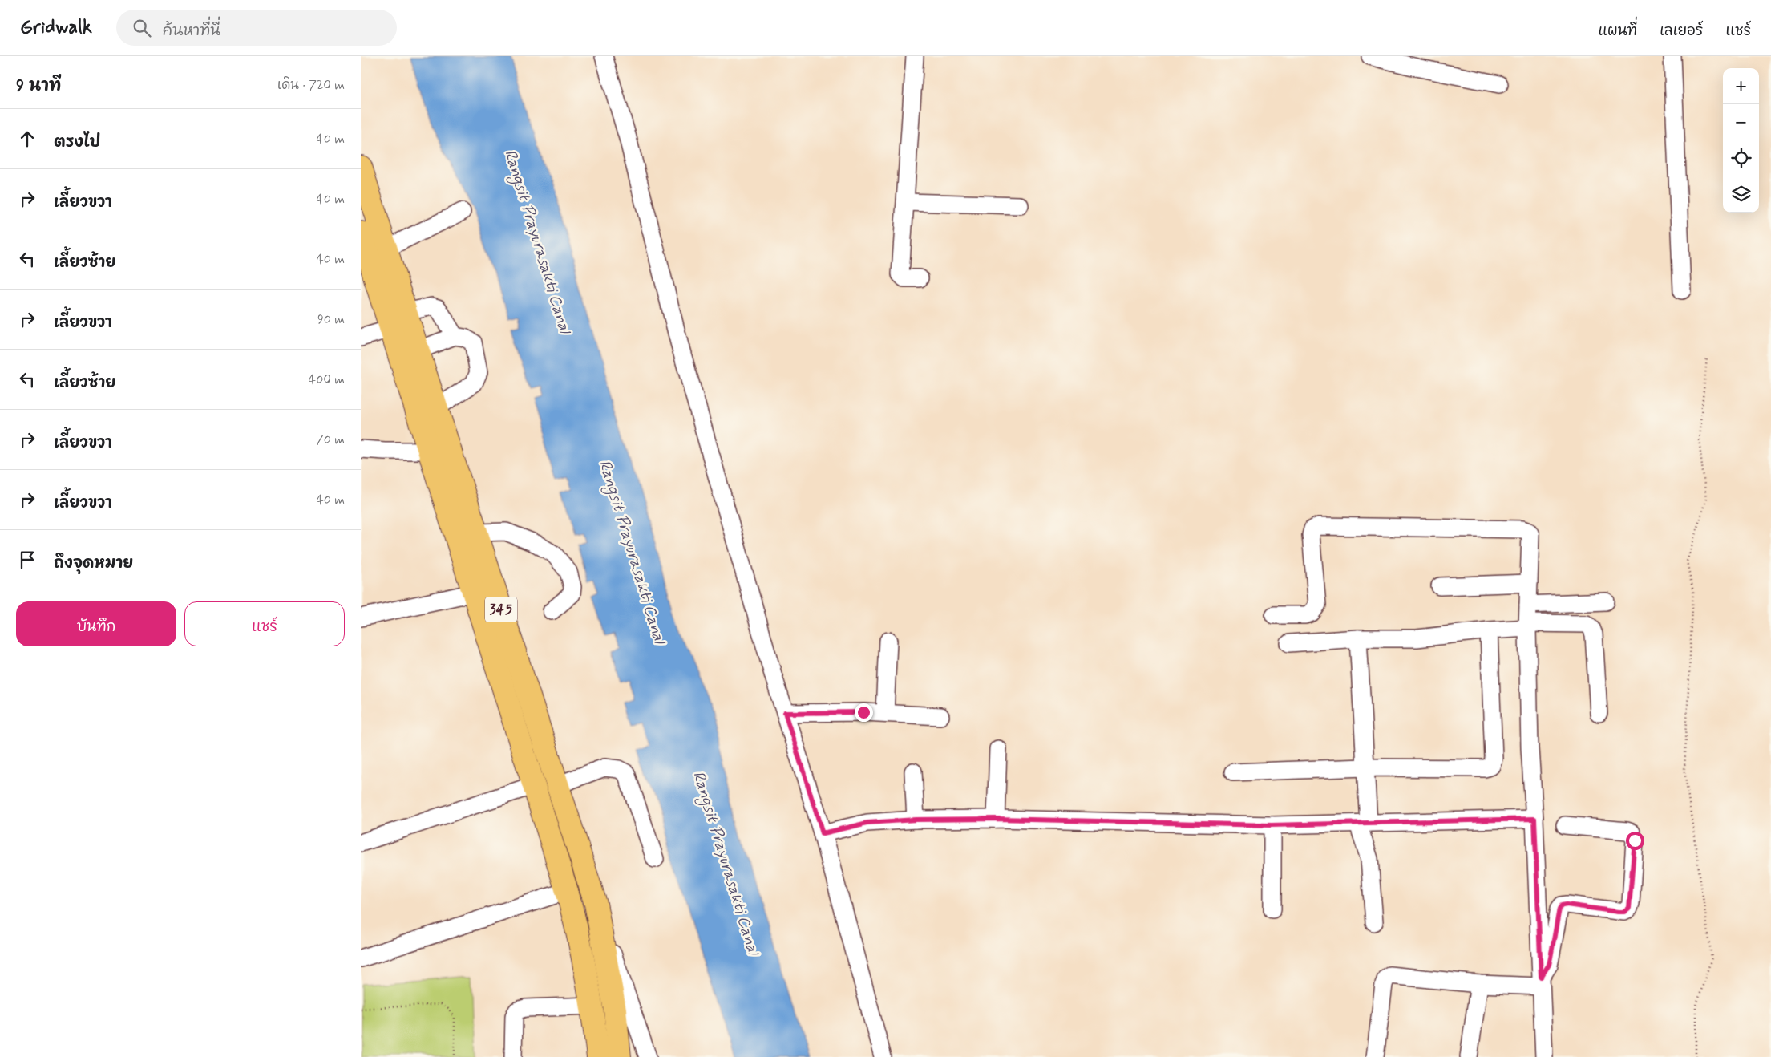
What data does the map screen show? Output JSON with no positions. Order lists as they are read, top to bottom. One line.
{"streets":{"main road":["345"]},"water":["Rangsit Prayurasakti Canal"],"page":{"header":"Gridwalk","search":"ค้นหาที่นี่","nav":["แผนที่","เลเยอร์","แชร์"],"heading":["9 นาที","เดิน · 720 m"],"map_buttons":["+","−"],"list":[["ตรงไป","40 m"],["เลี้ยวขวา","40 m"],["เลี้ยวซ้าย","40 m"],["เลี้ยวขวา","90 m"],["เลี้ยวซ้าย","400 m"],["เลี้ยวขวา","70 m"],["เลี้ยวขวา","40 m"],"ถึงจุดหมาย"],"buttons":["บันทึก","แชร์"]}}
